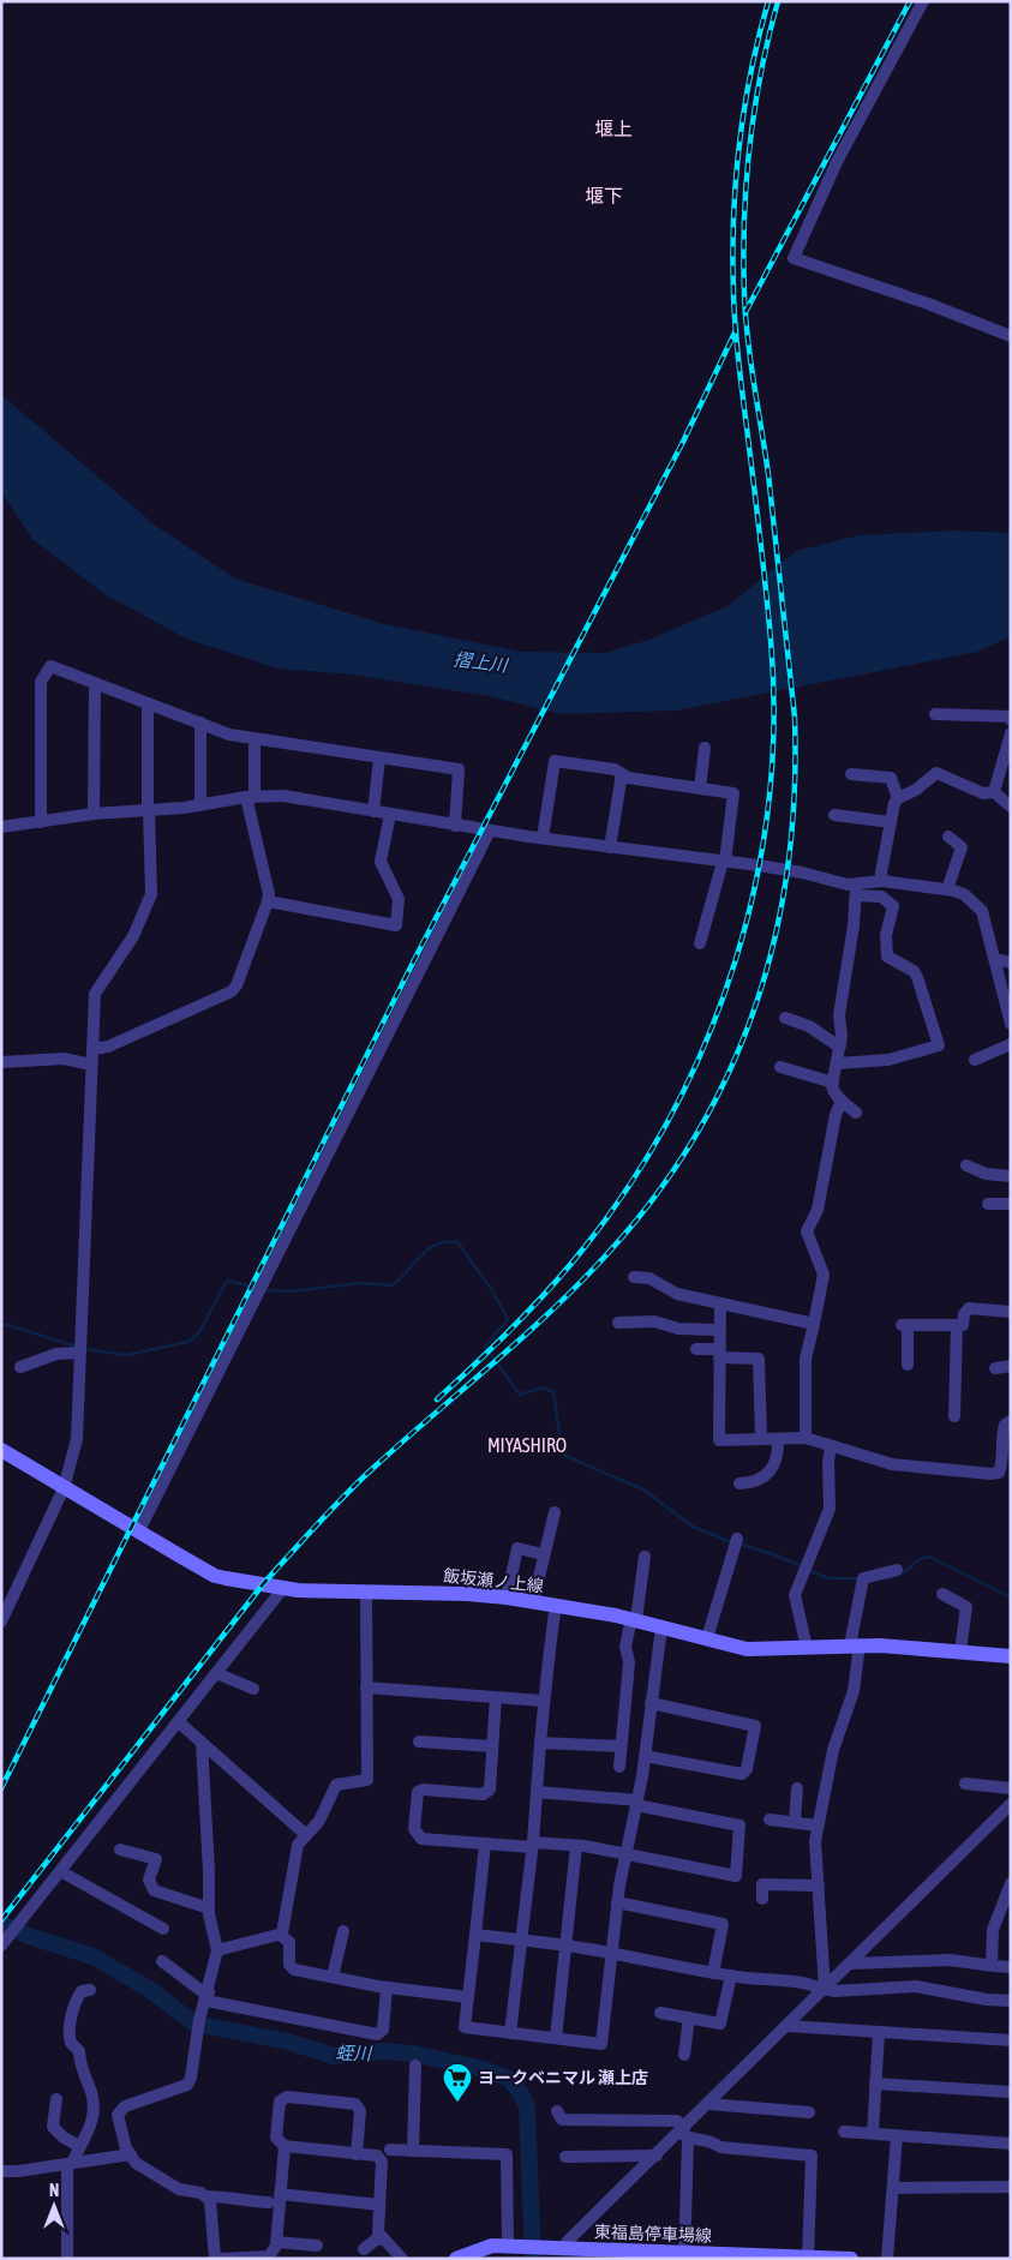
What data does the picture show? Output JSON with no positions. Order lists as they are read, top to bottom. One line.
{"streets":{"main road":["飯坂瀬ノ上線","東福島停車場線"]},"districts":["堰上","堰下","MIYASHIRO"],"water":["摺上川","蛭川"],"places":{"supermarket":["ヨークベニマル 瀬上店"]},"north":"top"}
